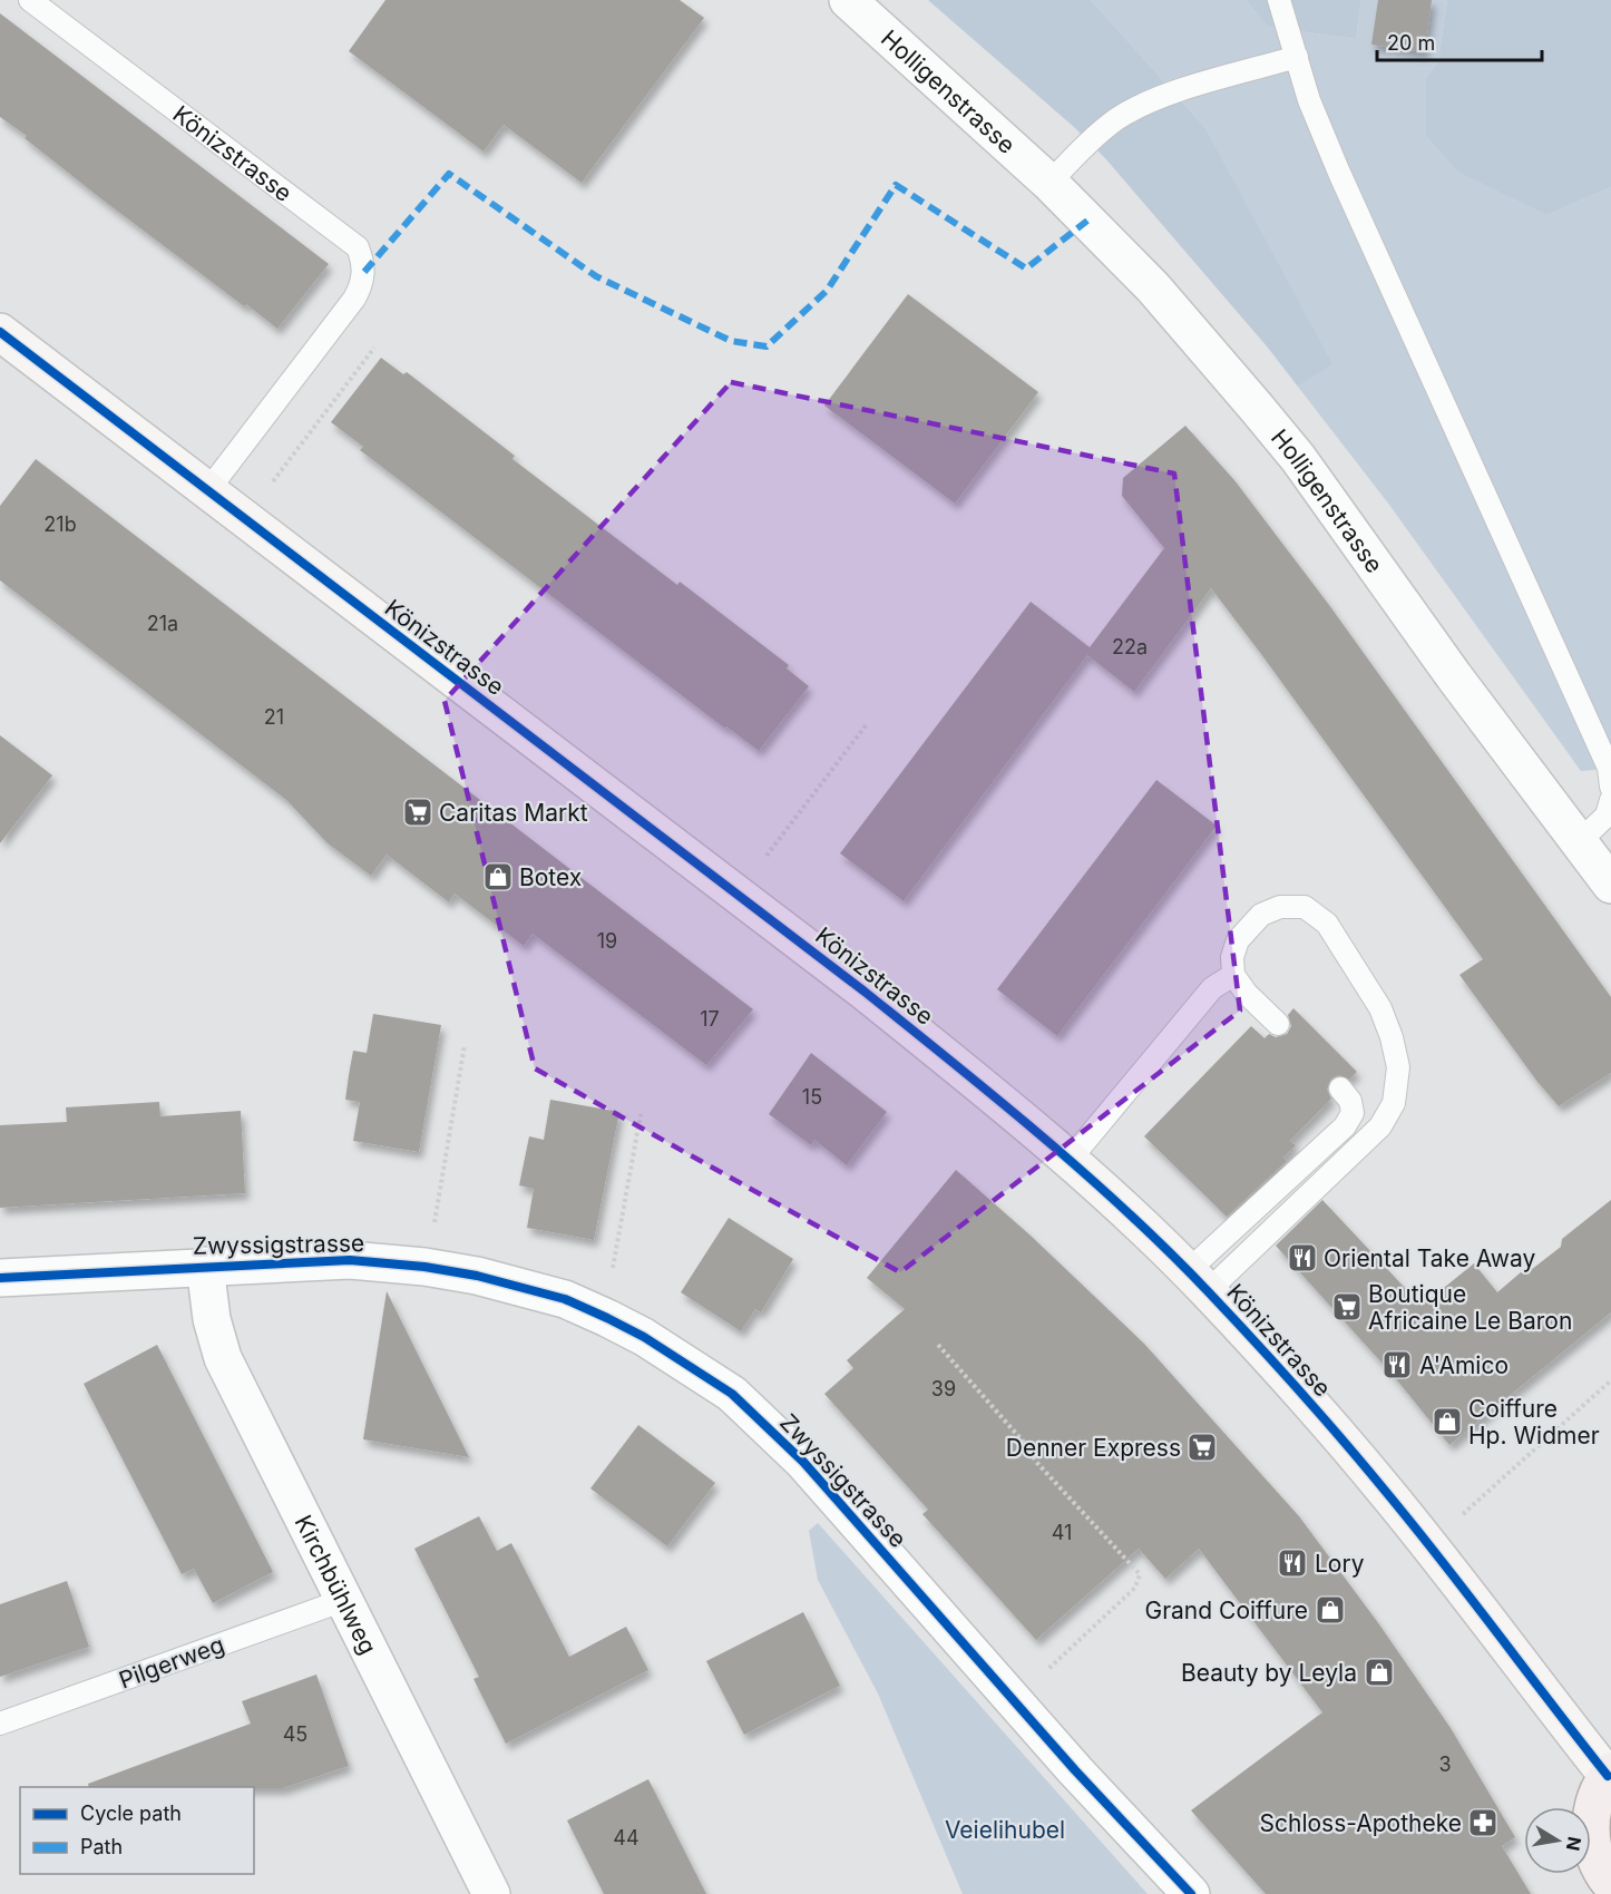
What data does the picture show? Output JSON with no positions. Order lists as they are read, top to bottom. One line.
{"streets":{"main road":["Könizstrasse"],"street":["Holligenstrasse","Zwyssigstrasse","Kirchbühlweg"],"lane":["Pilgerweg"]},"crossings":[["Zwyssigstrasse","Kirchbühlweg"],["Kirchbühlweg","Pilgerweg"]],"parks":["Veielihubel"],"places":{"supermarket":["Caritas Markt","Boutique Africaine Le Baron","Denner Express"],"shop":["Botex","Coiffure Hp. Widmer","Grand Coiffure","Beauty by Leyla"],"restaurant":["Oriental Take Away","A'Amico","Lory"],"pharmacy":["Schloss-Apotheke"]},"house_numbers":["21b","21a","22a","21","19","17","15","39","41","45","3","44"],"legend":["Cycle path","Path"],"scale_bar":"20 m","north":"right"}
